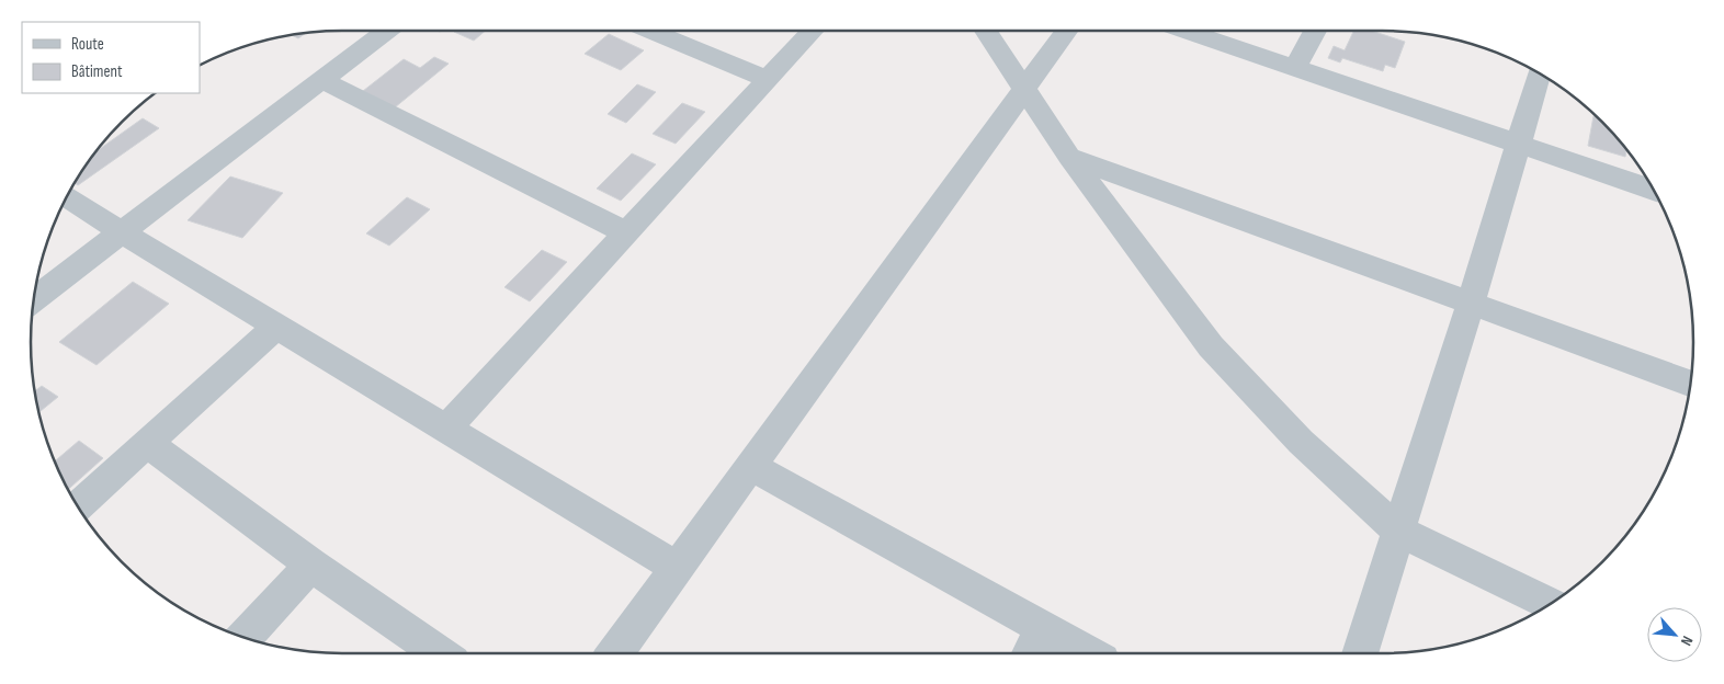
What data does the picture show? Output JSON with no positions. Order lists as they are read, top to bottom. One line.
{"legend":["Route","Bâtiment"],"north":"bottom right"}
